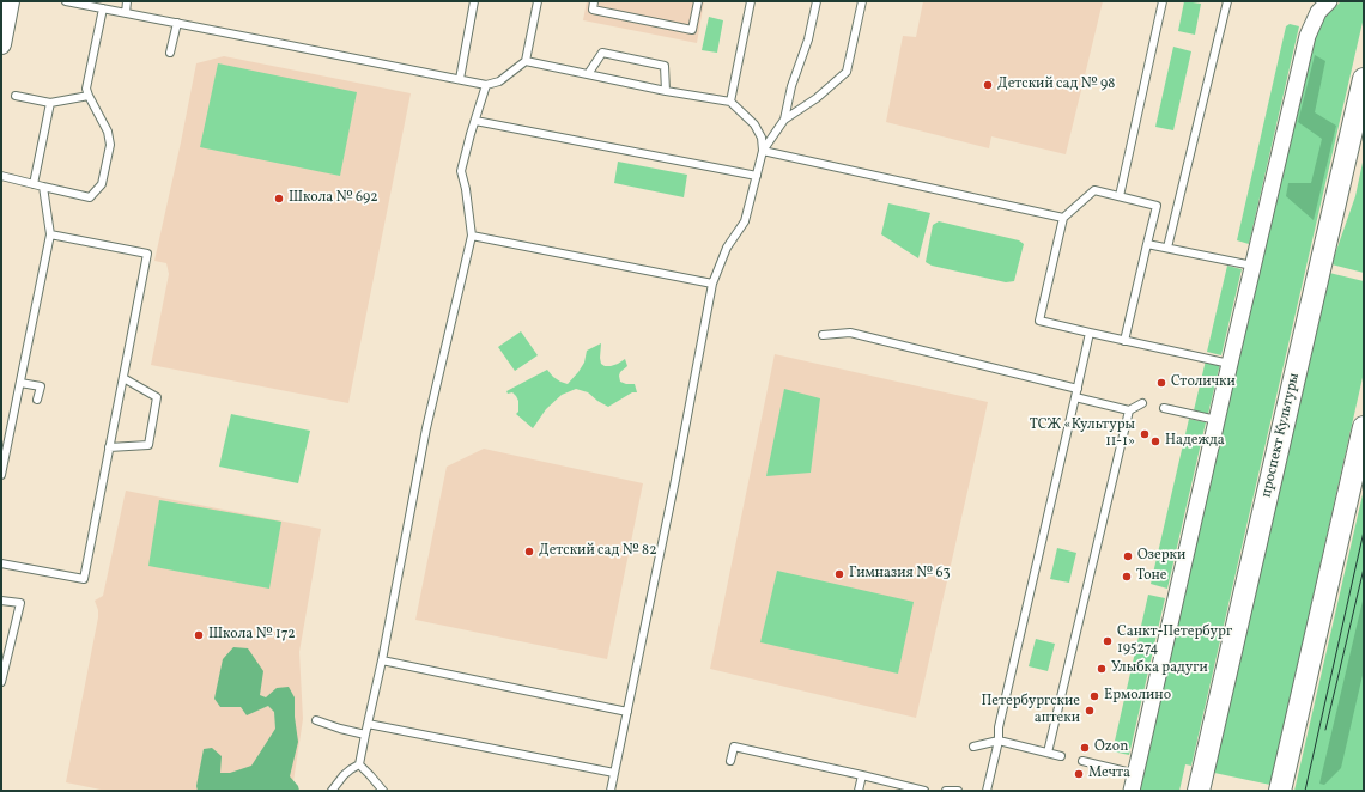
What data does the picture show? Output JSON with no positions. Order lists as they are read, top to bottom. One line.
{"streets":{"main road":["проспект Культуры"]},"places":["Детский сад № 98","Школа № 692","Столички","ТСЖ «Культуры 11-1»","Надежда","Детский сад № 82","Озерки","Гимназия № 63","Тоне","Школа № 172","Санкт-Петербург 195274","Улыбка радуги","Ермолино","Петербургские аптеки","Ozon","Мечта"]}
